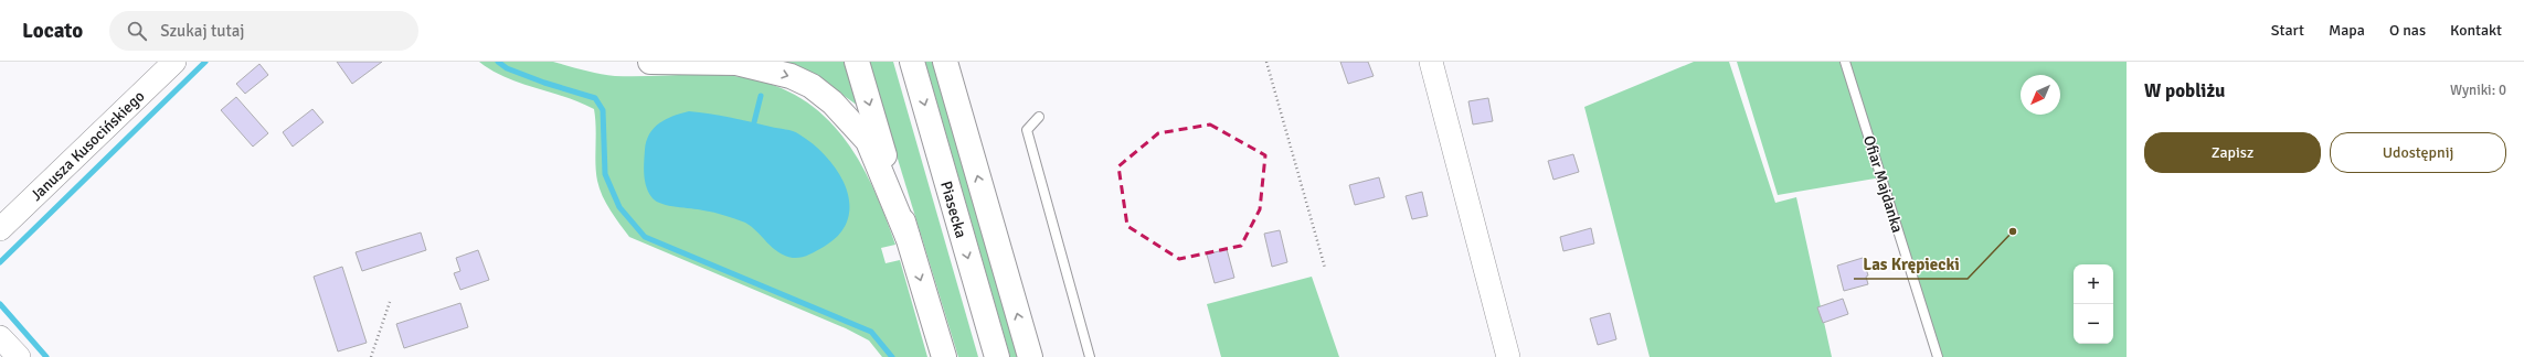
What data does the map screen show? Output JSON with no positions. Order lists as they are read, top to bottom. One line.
{"streets":{"highway":["Piasecka"],"street":["Janusza Kusocińskiego"],"lane":["Ofiar Majdanka"]},"places":["Las Krępiecki"],"north":"bottom left","page":{"header":"Locato","search":"Szukaj tutaj","nav":["Start","Mapa","O nas","Kontakt"],"heading":["W pobliżu","Wyniki: 0"],"buttons":["Zapisz","Udostępnij"],"map_buttons":["+","−"]}}
